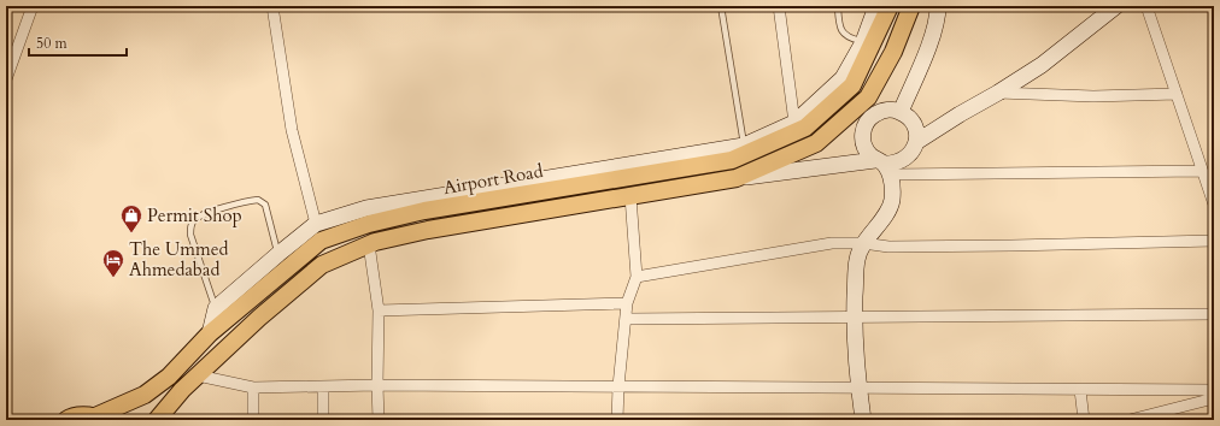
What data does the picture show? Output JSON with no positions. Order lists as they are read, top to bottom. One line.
{"streets":{"main road":["Airport Road"]},"places":{"shop":["Permit Shop"],"hotel":["The Ummed Ahmedabad"]},"scale_bar":"50 m"}
